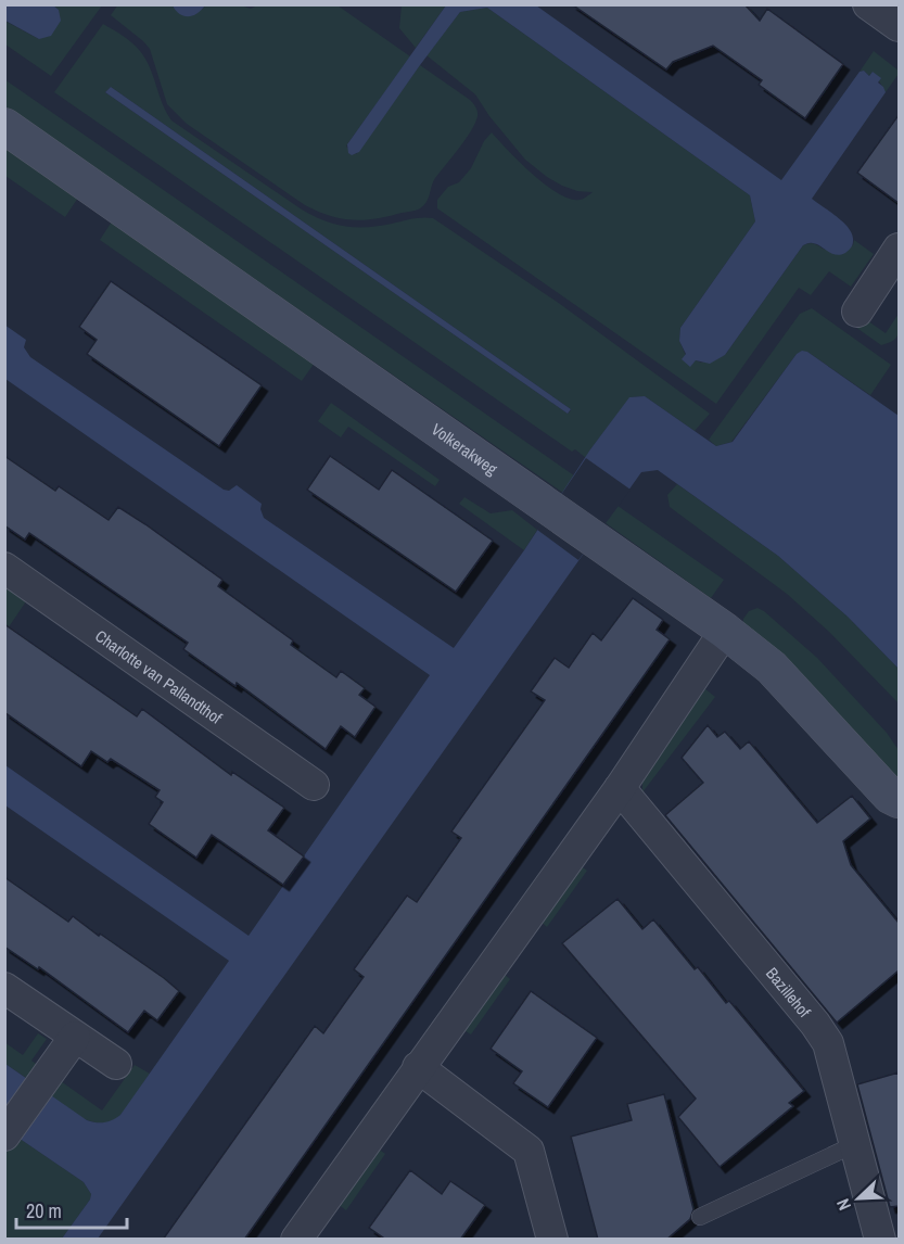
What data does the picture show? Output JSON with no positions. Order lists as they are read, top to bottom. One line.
{"streets":{"street":["Volkerakweg","Charlotte van Pallandthof","Bazillehof"]},"scale_bar":"20 m","north":"bottom left"}
